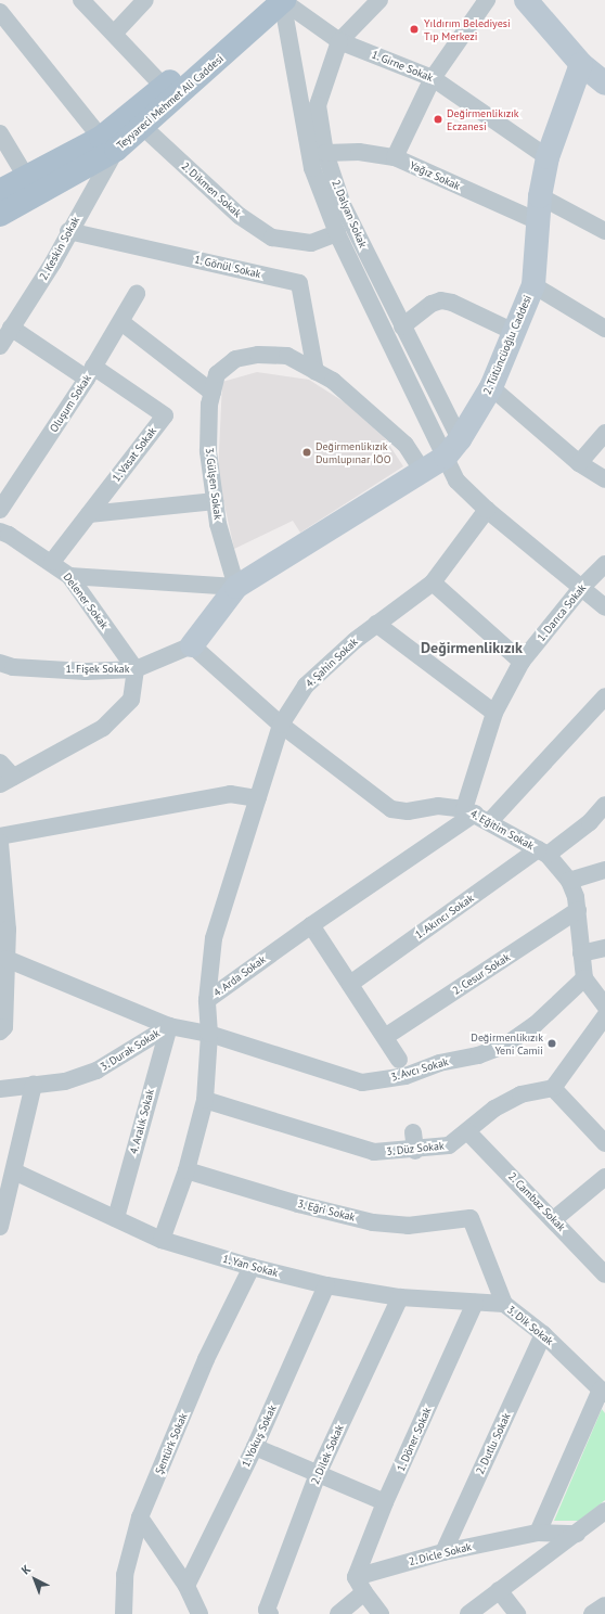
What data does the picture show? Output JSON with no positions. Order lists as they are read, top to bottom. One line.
{"streets":{"main road":["Teyyareci Mehmet Ali Caddesi"],"street":["1. Girne Sokak","Yağız Sokak","2. Dikmen Sokak","2. Dalyan Sokak","2. Keskin Sokak","1. Gönül Sokak","2. Tütüncüoğlu Caddesi","Oluşum Sokak","1. Vasat Sokak","3. Gülşen Sokak","Delener Sokak","1. Darıca Sokak","4. Şahin Sokak","1. Fişek Sokak","4. Eğitim Sokak","1. Akıncı Sokak","2. Cesur Sokak","4. Arda Sokak","3. Durak Sokak","3. Avcı Sokak","4. Aralık Sokak","3. Düz Sokak","2. Cambaz Sokak","3. Eğri Sokak","1. Yan Sokak","3. Dik Sokak","1. Yokuş Sokak","1. Döner Sokak","Şentürk Sokak","2. Dutlu Sokak","2. Dilek Sokak","2. Dicle Sokak"]},"crossings":[["1. Girne Sokak","2. Dalyan Sokak"],["1. Girne Sokak","2. Tütüncüoğlu Caddesi"],["Teyyareci Mehmet Ali Caddesi","2. Dikmen Sokak"],["Teyyareci Mehmet Ali Caddesi","2. Dalyan Sokak"],["Teyyareci Mehmet Ali Caddesi","2. Keskin Sokak"],["Yağız Sokak","2. Dalyan Sokak"],["Yağız Sokak","2. Tütüncüoğlu Caddesi"],["2. Dikmen Sokak","2. Dalyan Sokak"],["2. Dalyan Sokak","2. Tütüncüoğlu Caddesi"],["2. Keskin Sokak","1. Gönül Sokak"],["2. Keskin Sokak","1. Vasat Sokak"],["1. Gönül Sokak","3. Gülşen Sokak"],["Oluşum Sokak","1. Vasat Sokak"],["1. Vasat Sokak","Delener Sokak"],["Delener Sokak","1. Fişek Sokak"],["1. Darıca Sokak","4. Eğitim Sokak"],["1. Darıca Sokak","4. Arda Sokak"],["4. Şahin Sokak","4. Eğitim Sokak"],["4. Şahin Sokak","4. Arda Sokak"],["1. Fişek Sokak","4. Eğitim Sokak"],["4. Eğitim Sokak","1. Akıncı Sokak"],["4. Eğitim Sokak","2. Cesur Sokak"],["4. Eğitim Sokak","4. Arda Sokak"],["4. Eğitim Sokak","3. Avcı Sokak"],["4. Arda Sokak","3. Durak Sokak"],["4. Arda Sokak","3. Avcı Sokak"],["4. Arda Sokak","3. Düz Sokak"],["4. Arda Sokak","3. Eğri Sokak"],["4. Arda Sokak","1. Yan Sokak"],["3. Durak Sokak","3. Avcı Sokak"],["3. Durak Sokak","4. Aralık Sokak"],["4. Aralık Sokak","1. Yan Sokak"],["3. Düz Sokak","2. Cambaz Sokak"],["3. Eğri Sokak","3. Dik Sokak"],["1. Yan Sokak","3. Dik Sokak"],["1. Yan Sokak","1. Yokuş Sokak"],["1. Yan Sokak","1. Döner Sokak"],["1. Yan Sokak","Şentürk Sokak"],["1. Yan Sokak","2. Dilek Sokak"],["3. Dik Sokak","2. Dutlu Sokak"],["1. Döner Sokak","2. Dicle Sokak"],["2. Dutlu Sokak","2. Dicle Sokak"]],"districts":["Değirmenlikızık"],"places":["Yıldırım Belediyesi Tıp Merkezi","Değirmenlikızık Eczanesi","Değirmenlikızık Dumlupınar İÖO","Değirmenlikızık Yeni Camii"],"north":"top left"}
